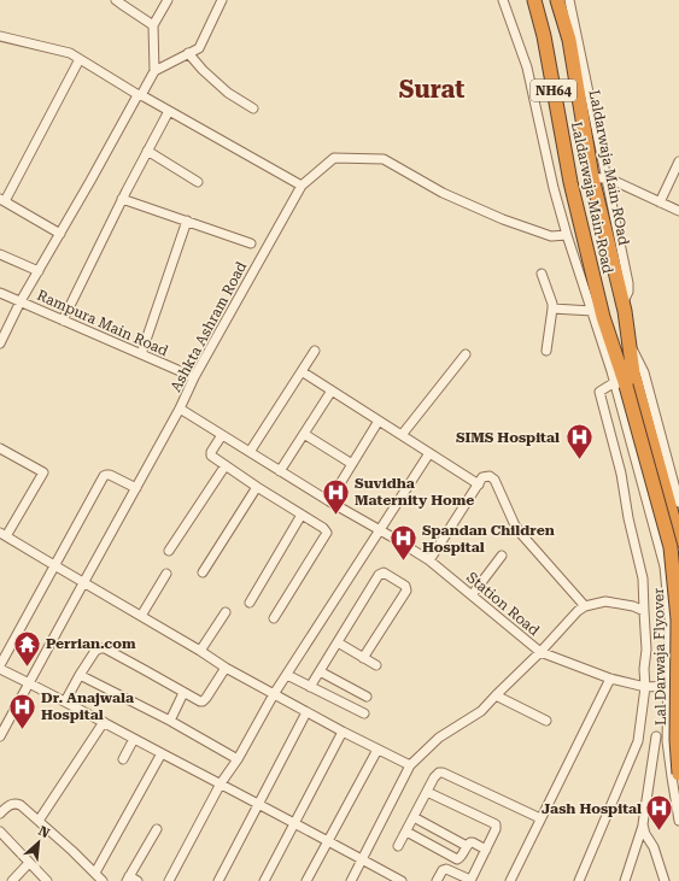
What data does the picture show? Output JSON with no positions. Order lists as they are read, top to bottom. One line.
{"streets":{"highway":["NH64","Laldarwaja Main ROad","Laldarwaja Main Road","Lal Darwaja Flyover"],"street":["Rampura Main Road","Ashkta Ashram Road","Station Road"]},"crossings":[["NH64","Laldarwaja Main ROad"],["Laldarwaja Main Road","Lal Darwaja Flyover"],["Rampura Main Road","Ashkta Ashram Road"],["Ashkta Ashram Road","Station Road"]],"districts":["Surat"],"places":{"hospital":["SIMS Hospital","Suvidha Maternity Home","Spandan Children Hospital","Dr. Anajwala Hospital","Jash Hospital"],"temple":["Perrian.com"]},"north":"top right"}
